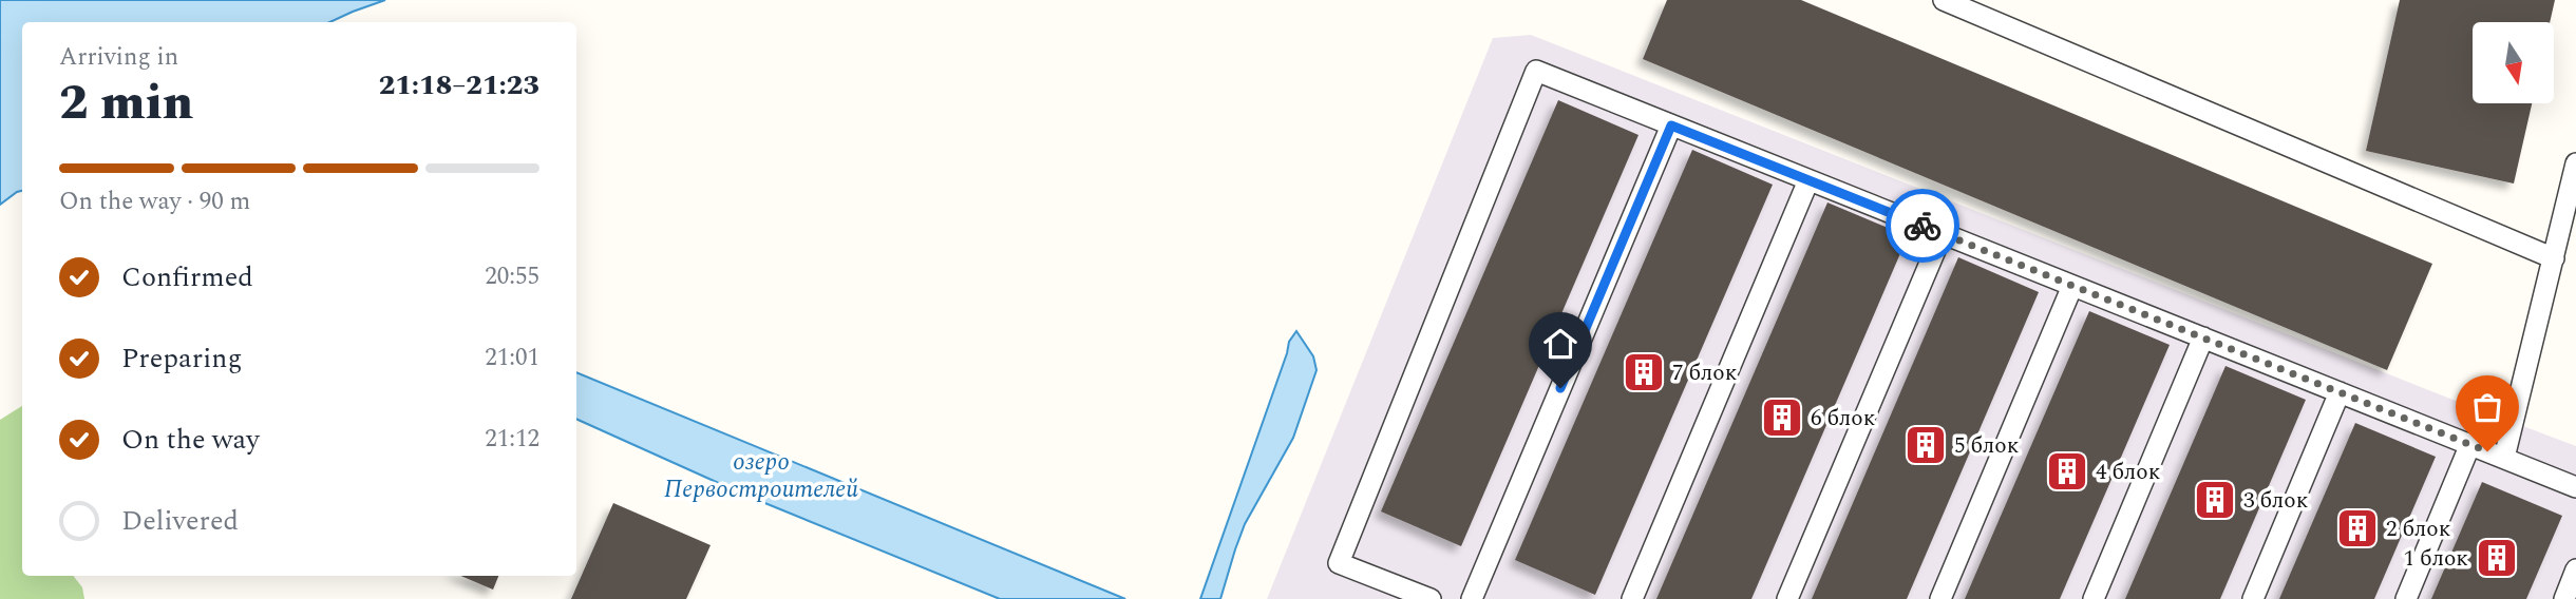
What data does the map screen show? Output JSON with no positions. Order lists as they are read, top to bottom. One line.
{"water":["озеро Первостроителей"],"places":{"building":["7 блок","6 блок","5 блок","4 блок","3 блок","2 блок","1 блок"]},"north":"bottom","page":{"heading":["2 min","Arriving in","21:18–21:23"],"bar":"On the way · 90 m","list":[["Confirmed","20:55"],["Preparing","21:01"],["On the way","21:12"],"Delivered"]}}
